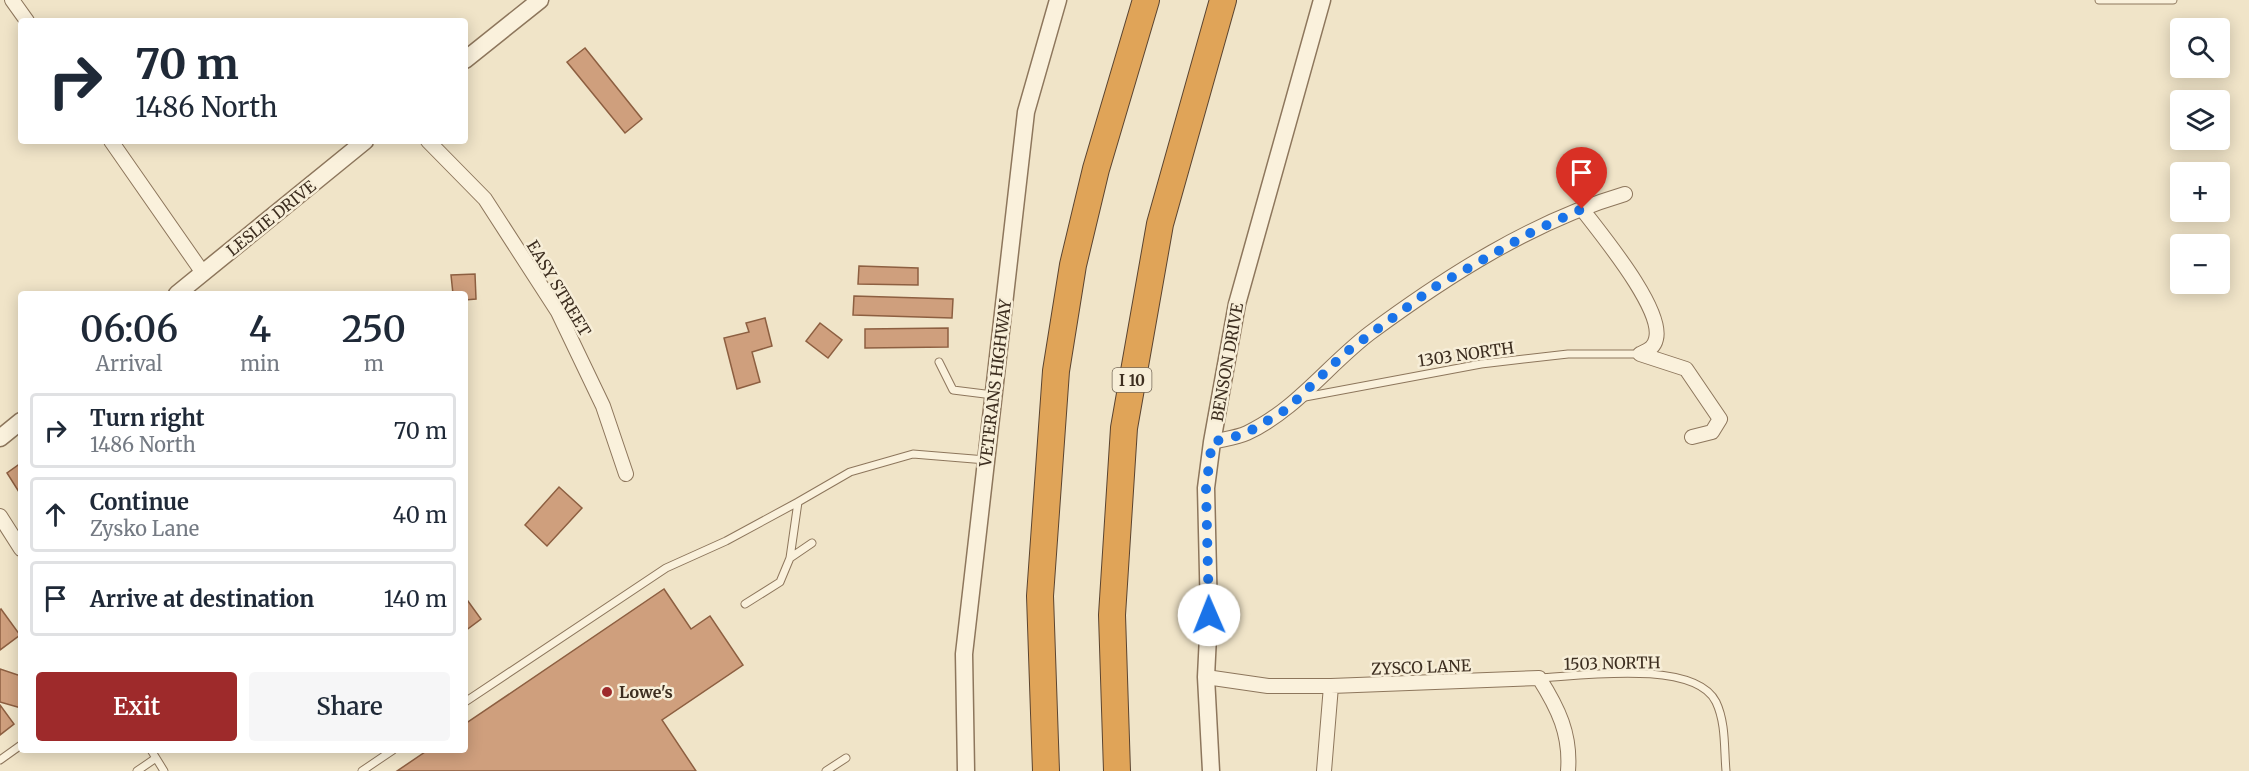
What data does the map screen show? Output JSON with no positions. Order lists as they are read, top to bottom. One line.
{"streets":{"highway":["I 10"],"street":["LESLIE DRIVE","EASY STREET","BENSON DRIVE","VETERANS HIGHWAY","ZYSCO LANE"],"lane":["1303 NORTH","1503 NORTH"]},"crossings":[["BENSON DRIVE","ZYSCO LANE"],["1503 NORTH","ZYSCO LANE"]],"places":["Lowe's"],"page":{"map_buttons":["+","−"],"turn":["70 m","1486 North"],"eta":["06:06","Arrival","4","min","250","m"],"list":[{"name":"Turn right","note":"1486 North","value":"70 m"},{"name":"Continue","note":"Zysko Lane","value":"40 m"},{"name":"Arrive at destination","value":"140 m"}],"buttons":["Exit","Share"]}}
